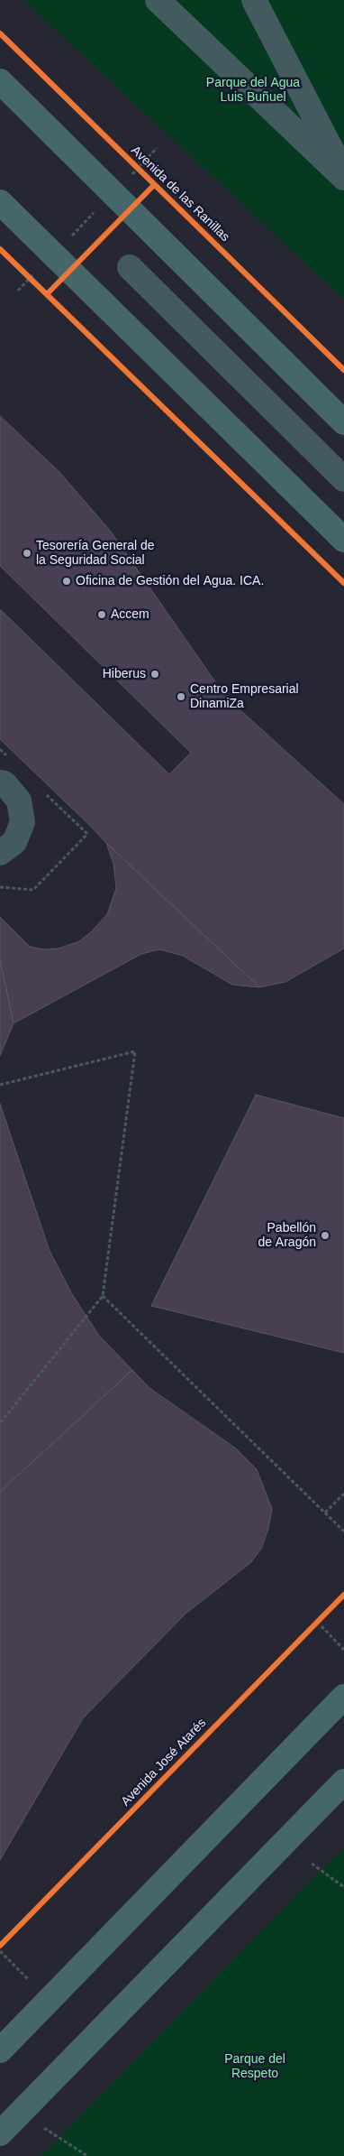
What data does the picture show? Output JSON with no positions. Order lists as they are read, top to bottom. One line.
{"streets":{"cycle path":["Avenida de las Ranillas","Avenida José Atarés"]},"parks":["Parque del Agua Luis Buñuel","Parque del Respeto"],"places":["Tesorería General de la Seguridad Social","Oficina de Gestión del Agua. ICA.","Accem","Hiberus","Centro Empresarial DinamiZa","Pabellón de Aragón"]}
